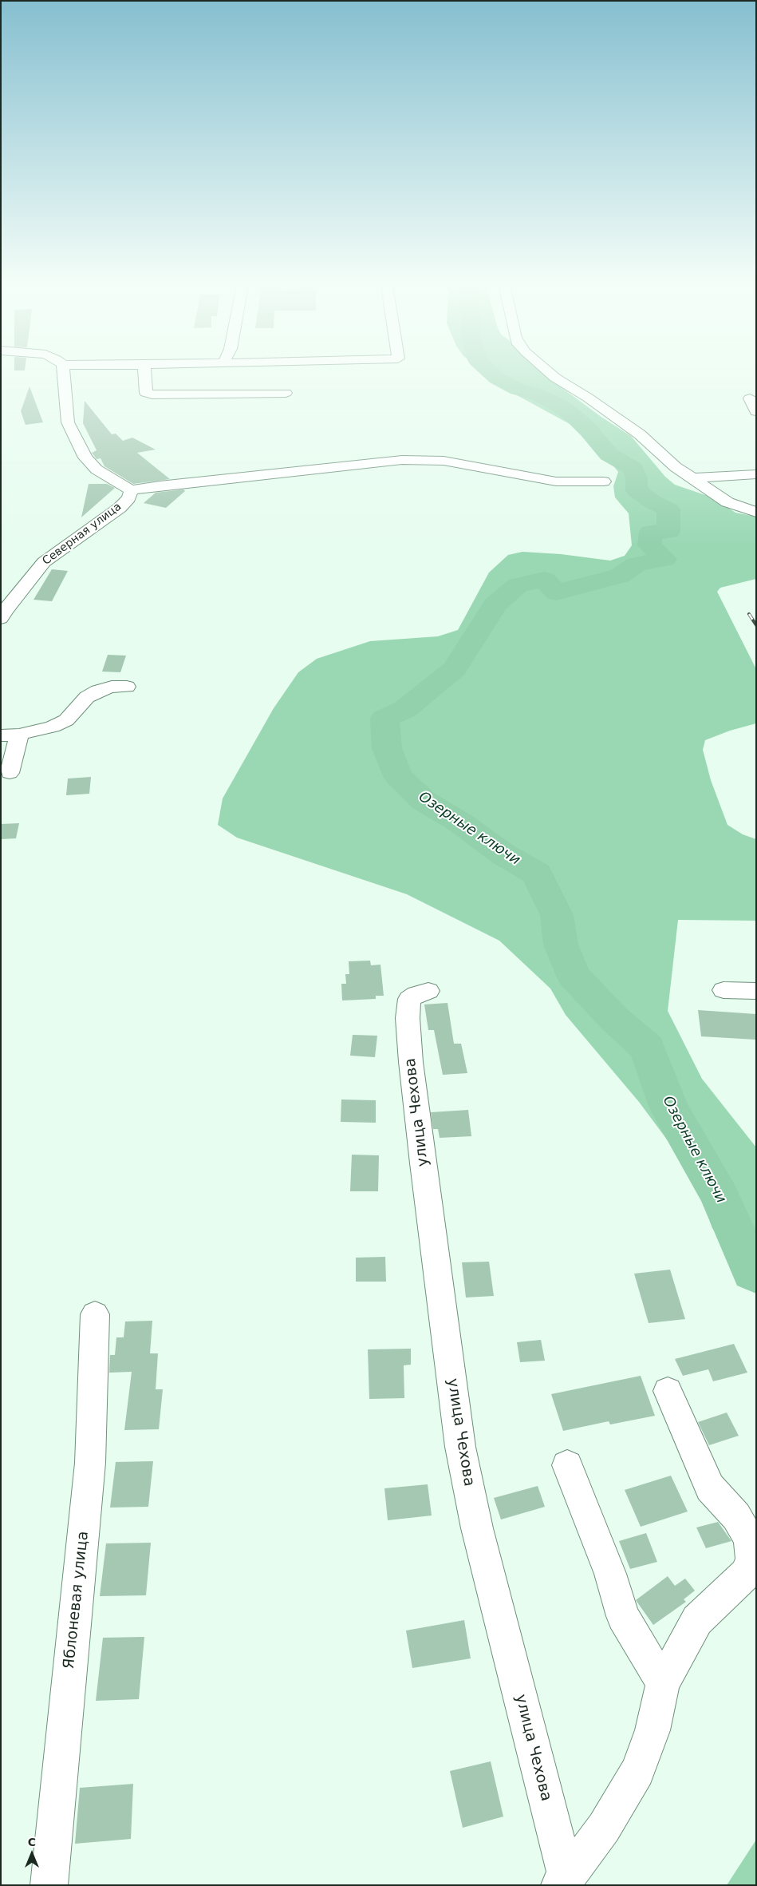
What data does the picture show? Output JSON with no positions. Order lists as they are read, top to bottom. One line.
{"streets":{"street":["Северная улица","улица Чехова","Яблоневая улица"]},"water":["Озерные ключи"],"north":"top"}
